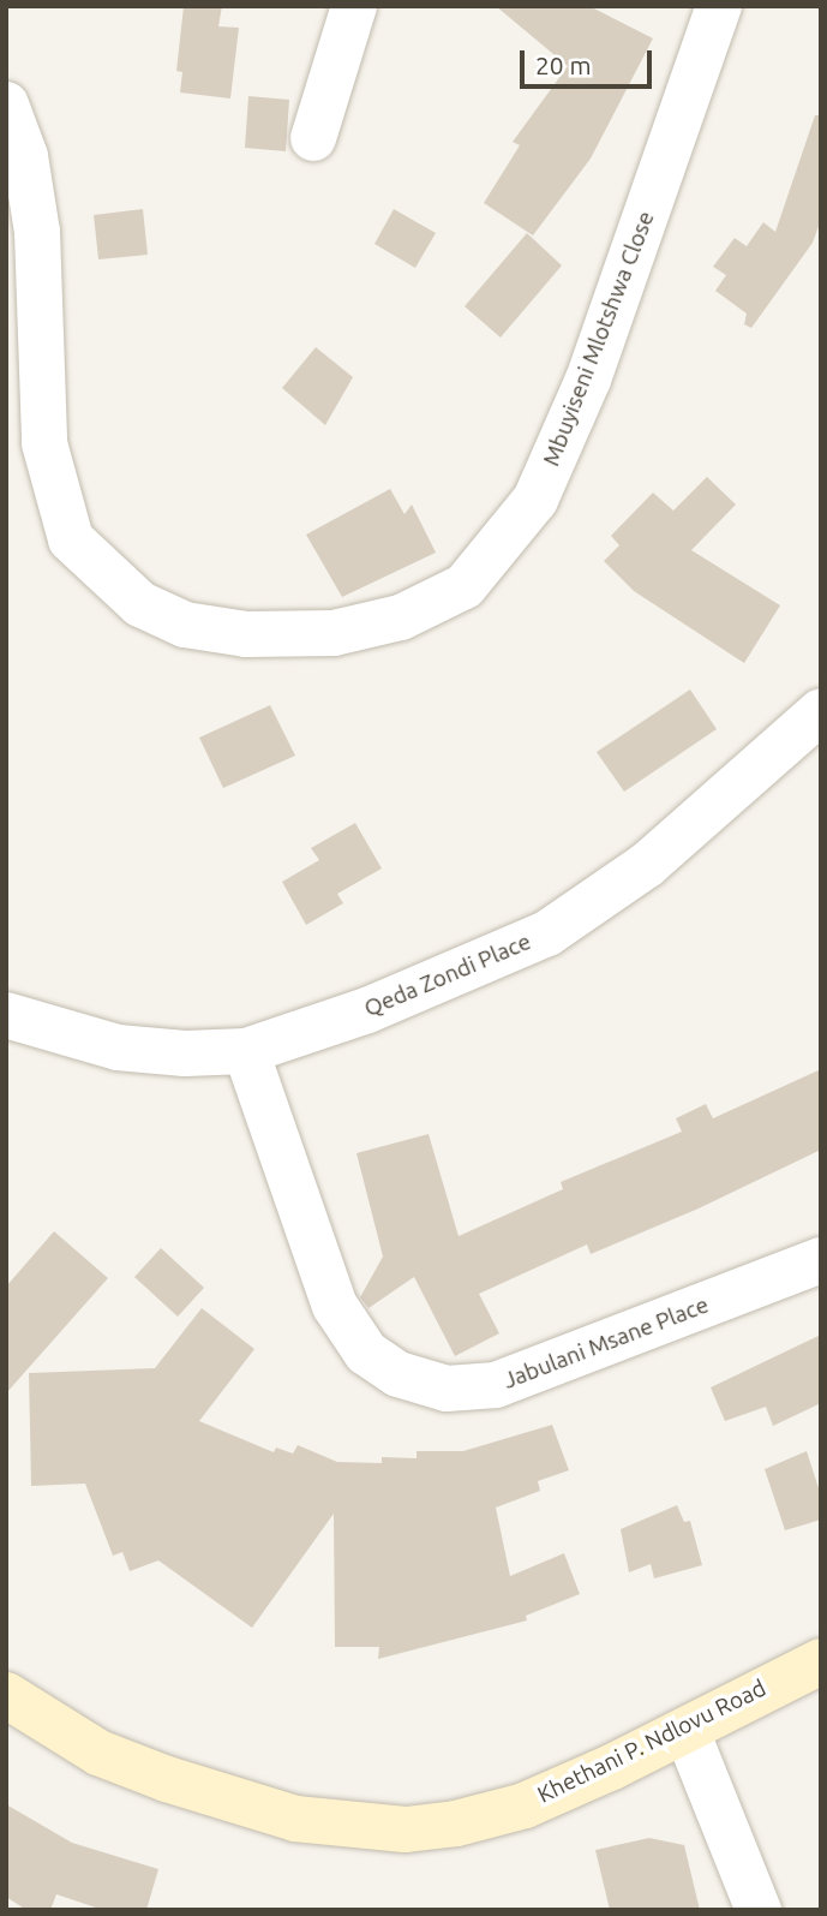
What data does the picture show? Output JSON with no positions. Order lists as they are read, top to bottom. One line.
{"streets":{"street":["Mbuyiseni Mlotshwa Close","Qeda Zondi Place","Jabulani Msane Place","Khethani P. Ndlovu Road"]},"crossings":[["Qeda Zondi Place","Jabulani Msane Place"]],"scale_bar":"20 m"}
